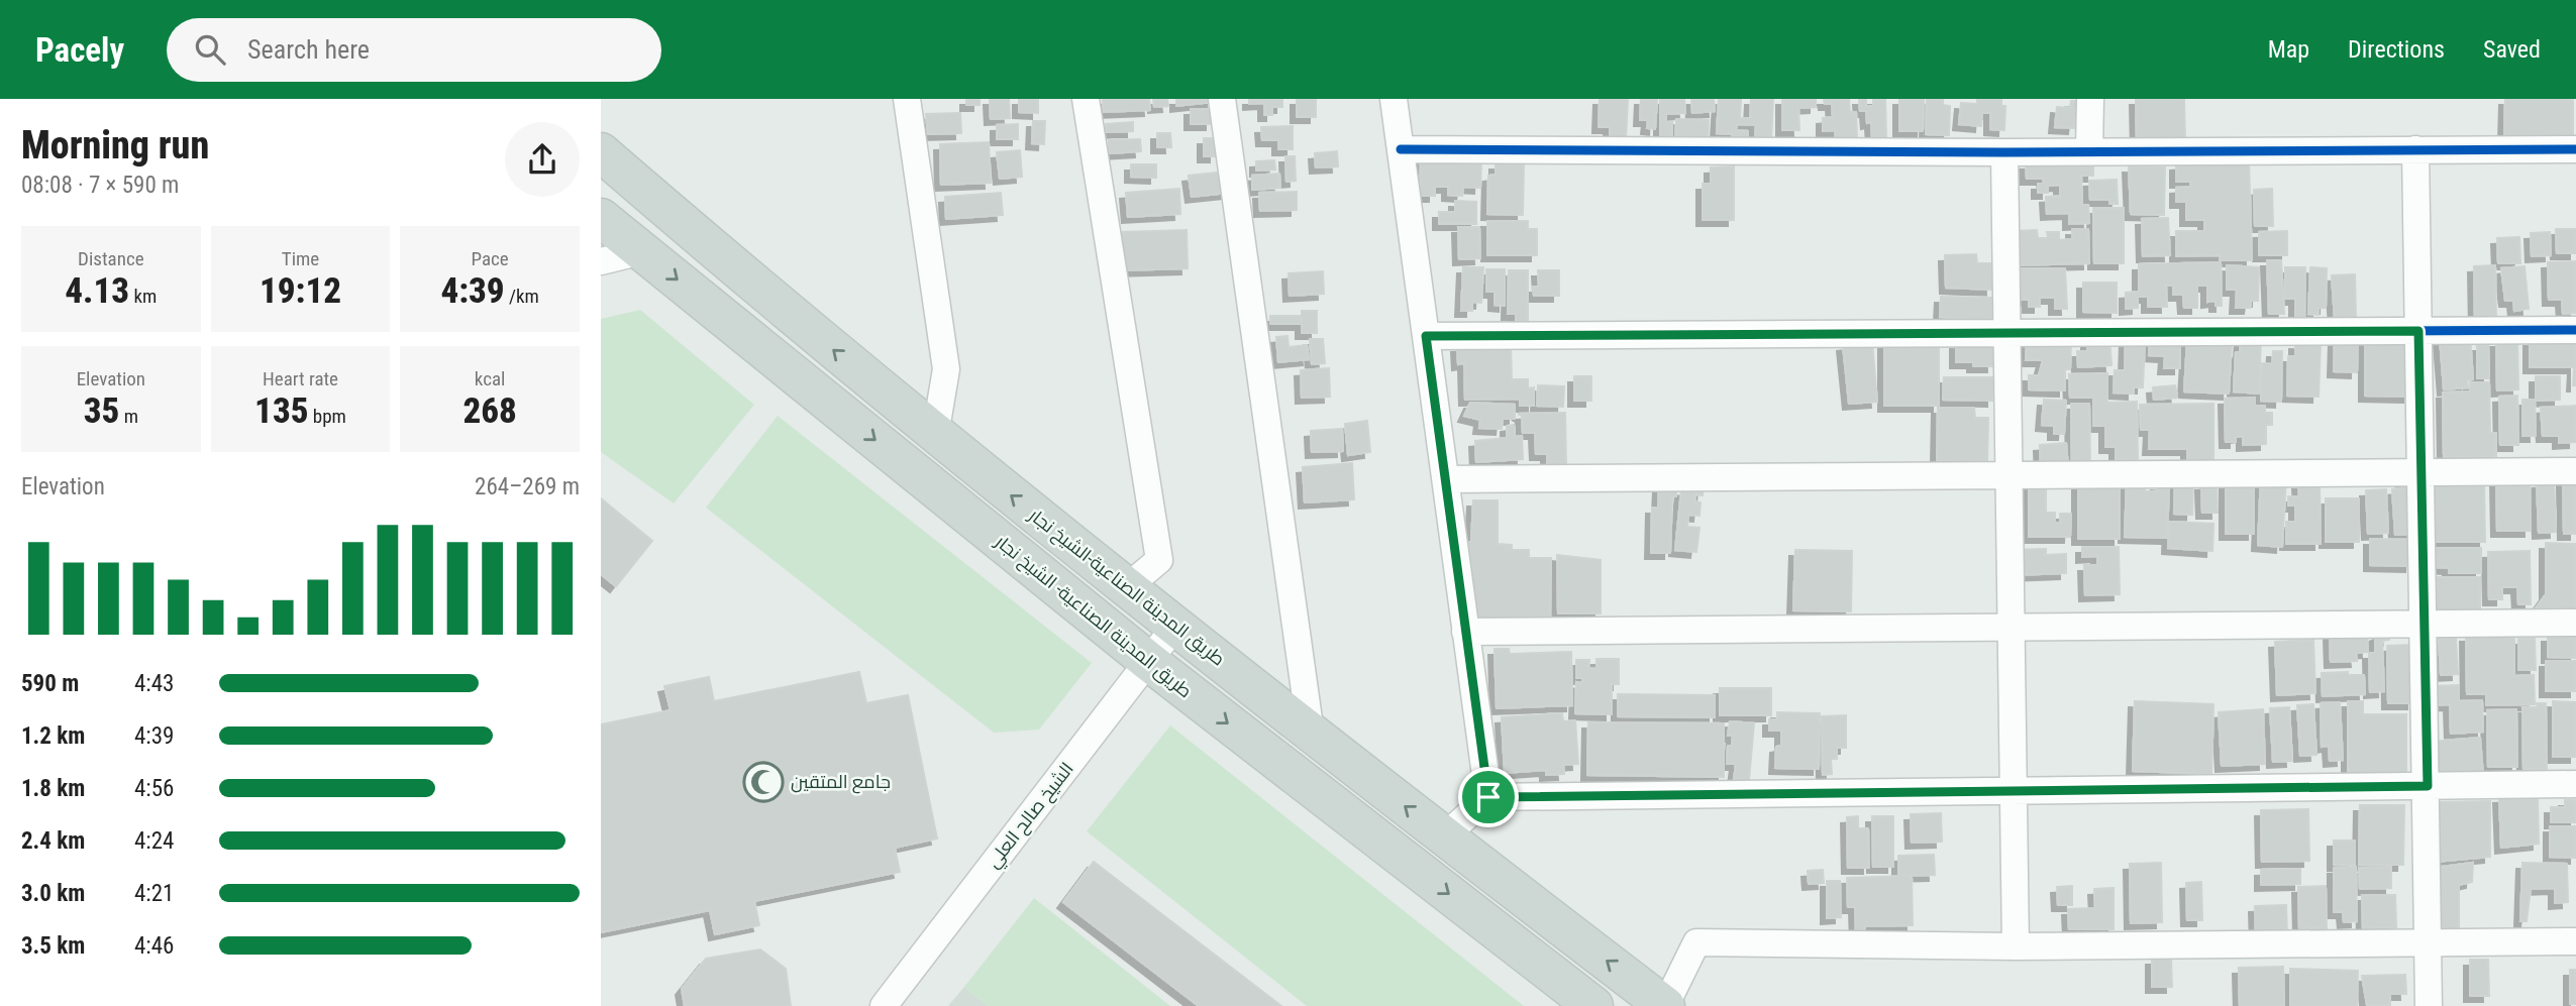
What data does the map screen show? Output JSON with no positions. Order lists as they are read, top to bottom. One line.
{"streets":{"main road":["طريق المدينة الصناعية-الشيخ نجار","طريق المدينة الصناعية- الشيخ نجار"],"street":["الشيخ صالح العلي"]},"crossings":[["طريق المدينة الصناعية-الشيخ نجار","الشيخ صالح العلي"],["طريق المدينة الصناعية- الشيخ نجار","الشيخ صالح العلي"]],"one_way":["طريق المدينة الصناعية-الشيخ نجار","طريق المدينة الصناعية- الشيخ نجار"],"places":{"mosque":["جامع المتقين"]},"page":{"header":"Pacely","search":"Search here","nav":["Map","Directions","Saved"],"heading":["Morning run","08:08 · 7 × 590 m"],"stats":[["Distance","4.13 km"],["Time","19:12"],["Pace","4:39 /km"],["Elevation","35 m"],["Heart rate","135 bpm"],["kcal","268"]],"chart":["Elevation","264–269 m"],"list":[{"name":"590 m","note":"4:43"},{"name":"1.2 km","note":"4:39"},{"name":"1.8 km","note":"4:56"},{"name":"2.4 km","note":"4:24"},{"name":"3.0 km","note":"4:21"},{"name":"3.5 km","note":"4:46"}]}}
